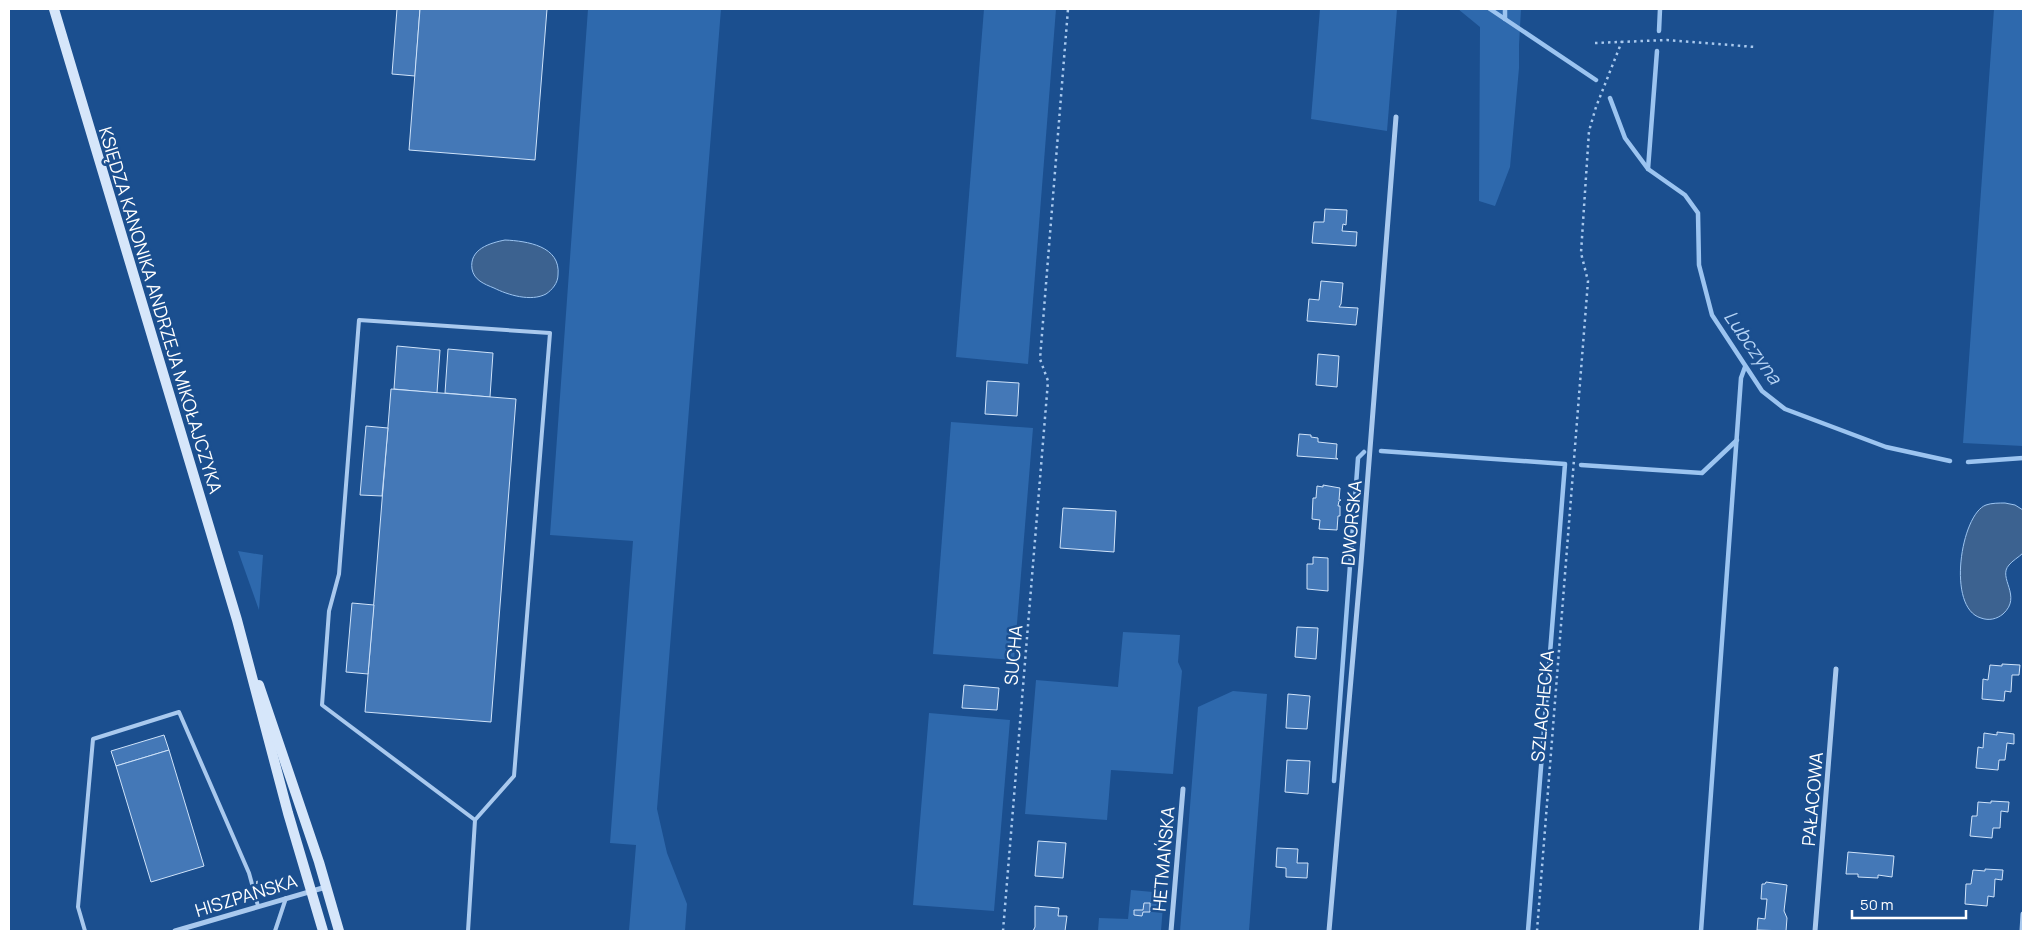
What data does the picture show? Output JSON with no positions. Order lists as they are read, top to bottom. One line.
{"streets":{"main road":["KSIĘDZA KANONIKA ANDRZEJA MIKOŁAJCZYKA"],"street":["DWORSKA","PAŁACOWA","HETMAŃSKA","HISZPAŃSKA"],"path":["SUCHA","SZLACHECKA"]},"crossings":[["KSIĘDZA KANONIKA ANDRZEJA MIKOŁAJCZYKA","HISZPAŃSKA"]],"water":["Lubczyna"],"scale_bar":"50 m"}
